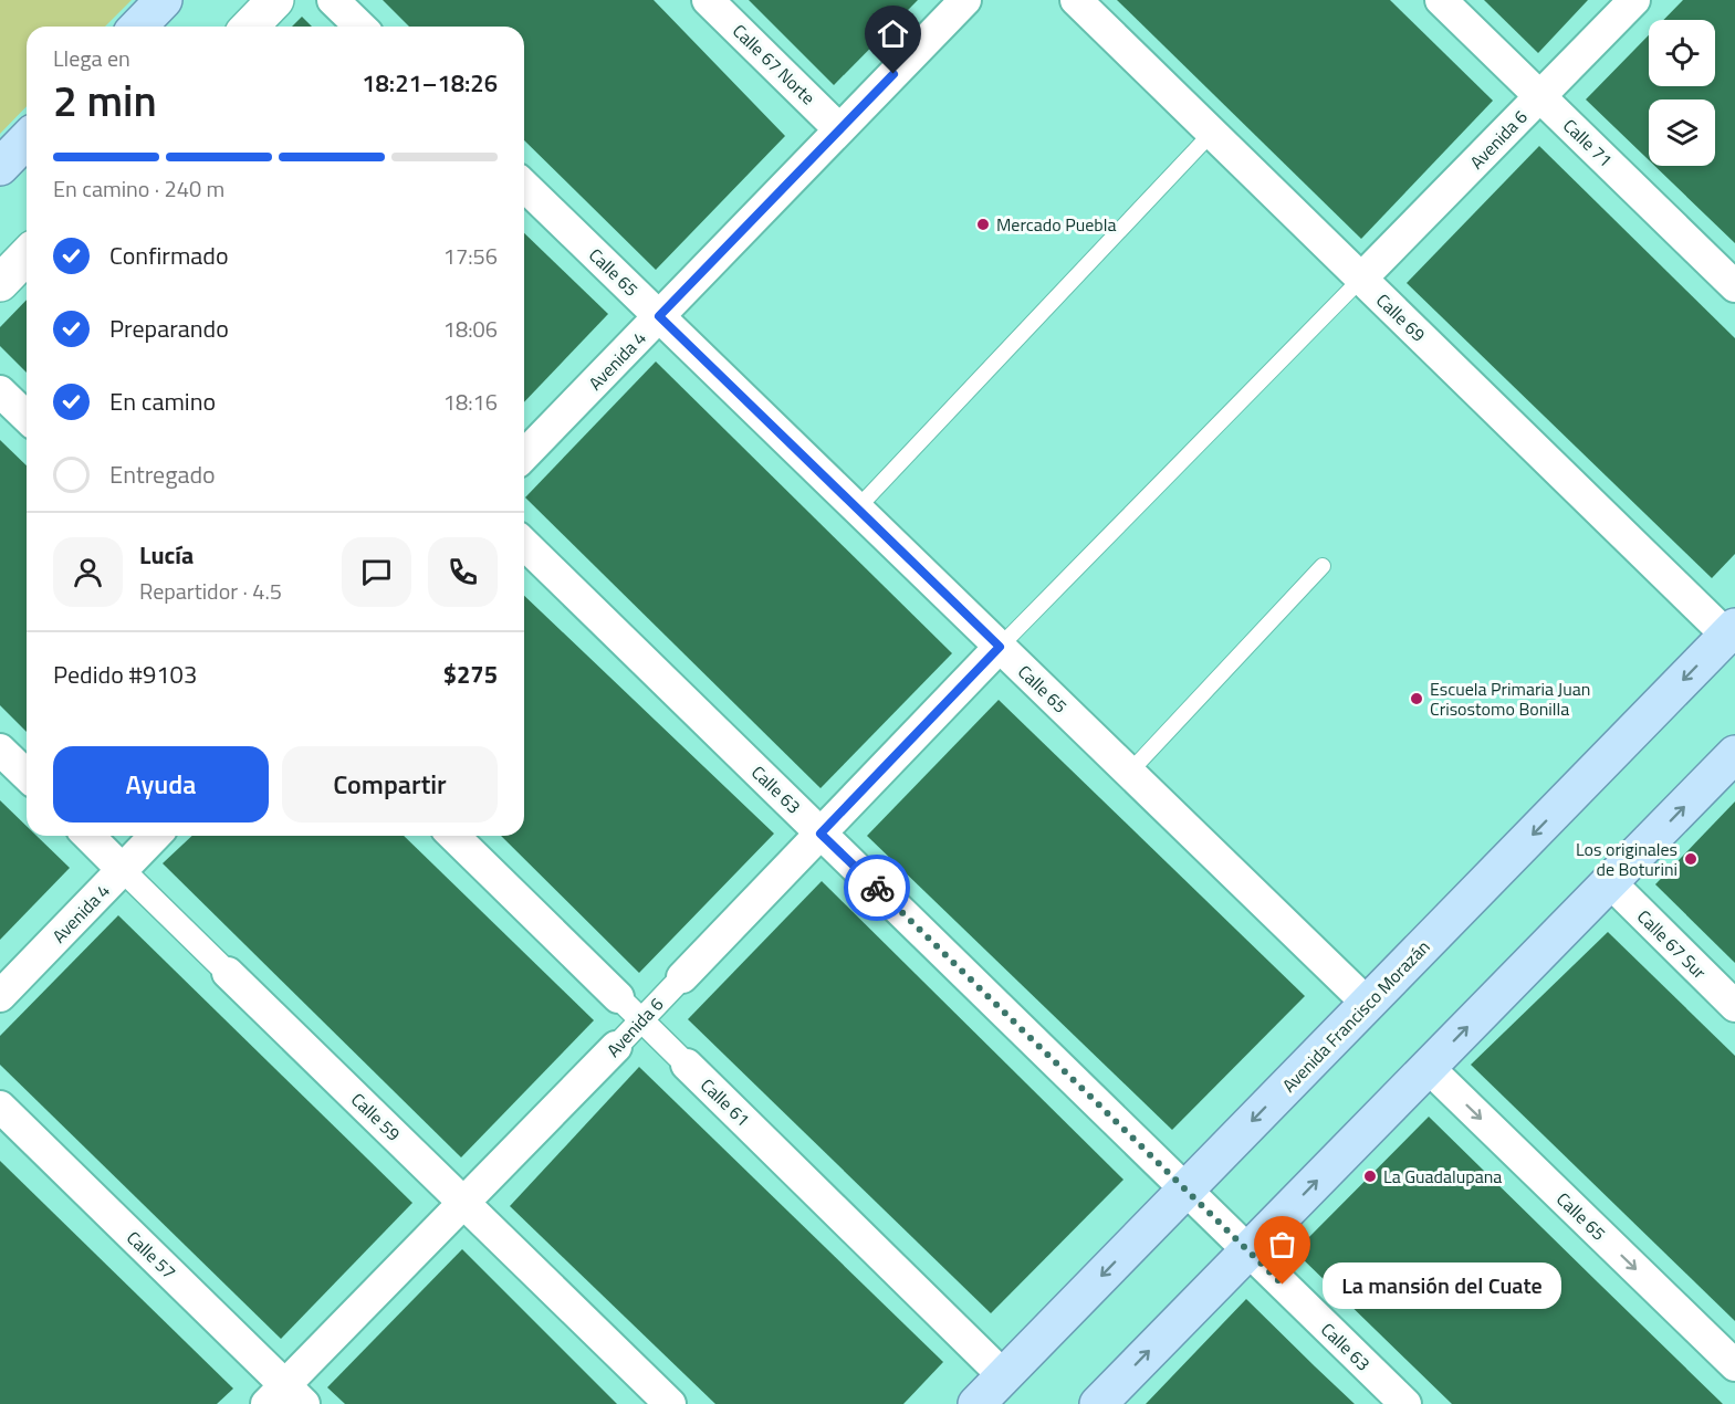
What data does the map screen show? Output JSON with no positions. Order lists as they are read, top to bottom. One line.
{"streets":{"main road":["Avenida Francisco Morazán"],"street":["Calle 67 Norte","Avenida 6","Calle 71","Calle 65","Calle 69","Avenida 4","Calle 63","Calle 67 Sur","Calle 61","Calle 59","Calle 57"]},"crossings":[["Calle 67 Norte","Avenida 4"],["Avenida 6","Calle 71"],["Avenida 6","Calle 65"],["Avenida 6","Calle 69"],["Avenida 6","Calle 63"],["Avenida 6","Calle 61"],["Avenida 6","Calle 59"],["Avenida 6","Calle 57"],["Calle 65","Avenida 4"],["Calle 65","Avenida Francisco Morazán"],["Calle 69","Avenida Francisco Morazán"],["Avenida 4","Calle 59"],["Calle 63","Avenida Francisco Morazán"],["Avenida Francisco Morazán","Calle 61"]],"places":["Mercado Puebla","Escuela Primaria Juan Crisostomo Bonilla","Los originales de Boturini","La Guadalupana","La mansión del Cuate"],"page":{"heading":["2 min","Llega en","18:21–18:26"],"panel":["Lucía","Repartidor · 4.5","Pedido #9103","$275"],"bar":"En camino · 240 m","list":[["Confirmado","17:56"],["Preparando","18:06"],["En camino","18:16"],"Entregado"],"buttons":["Ayuda","Compartir"],"bubble":"La mansión del Cuate"}}
